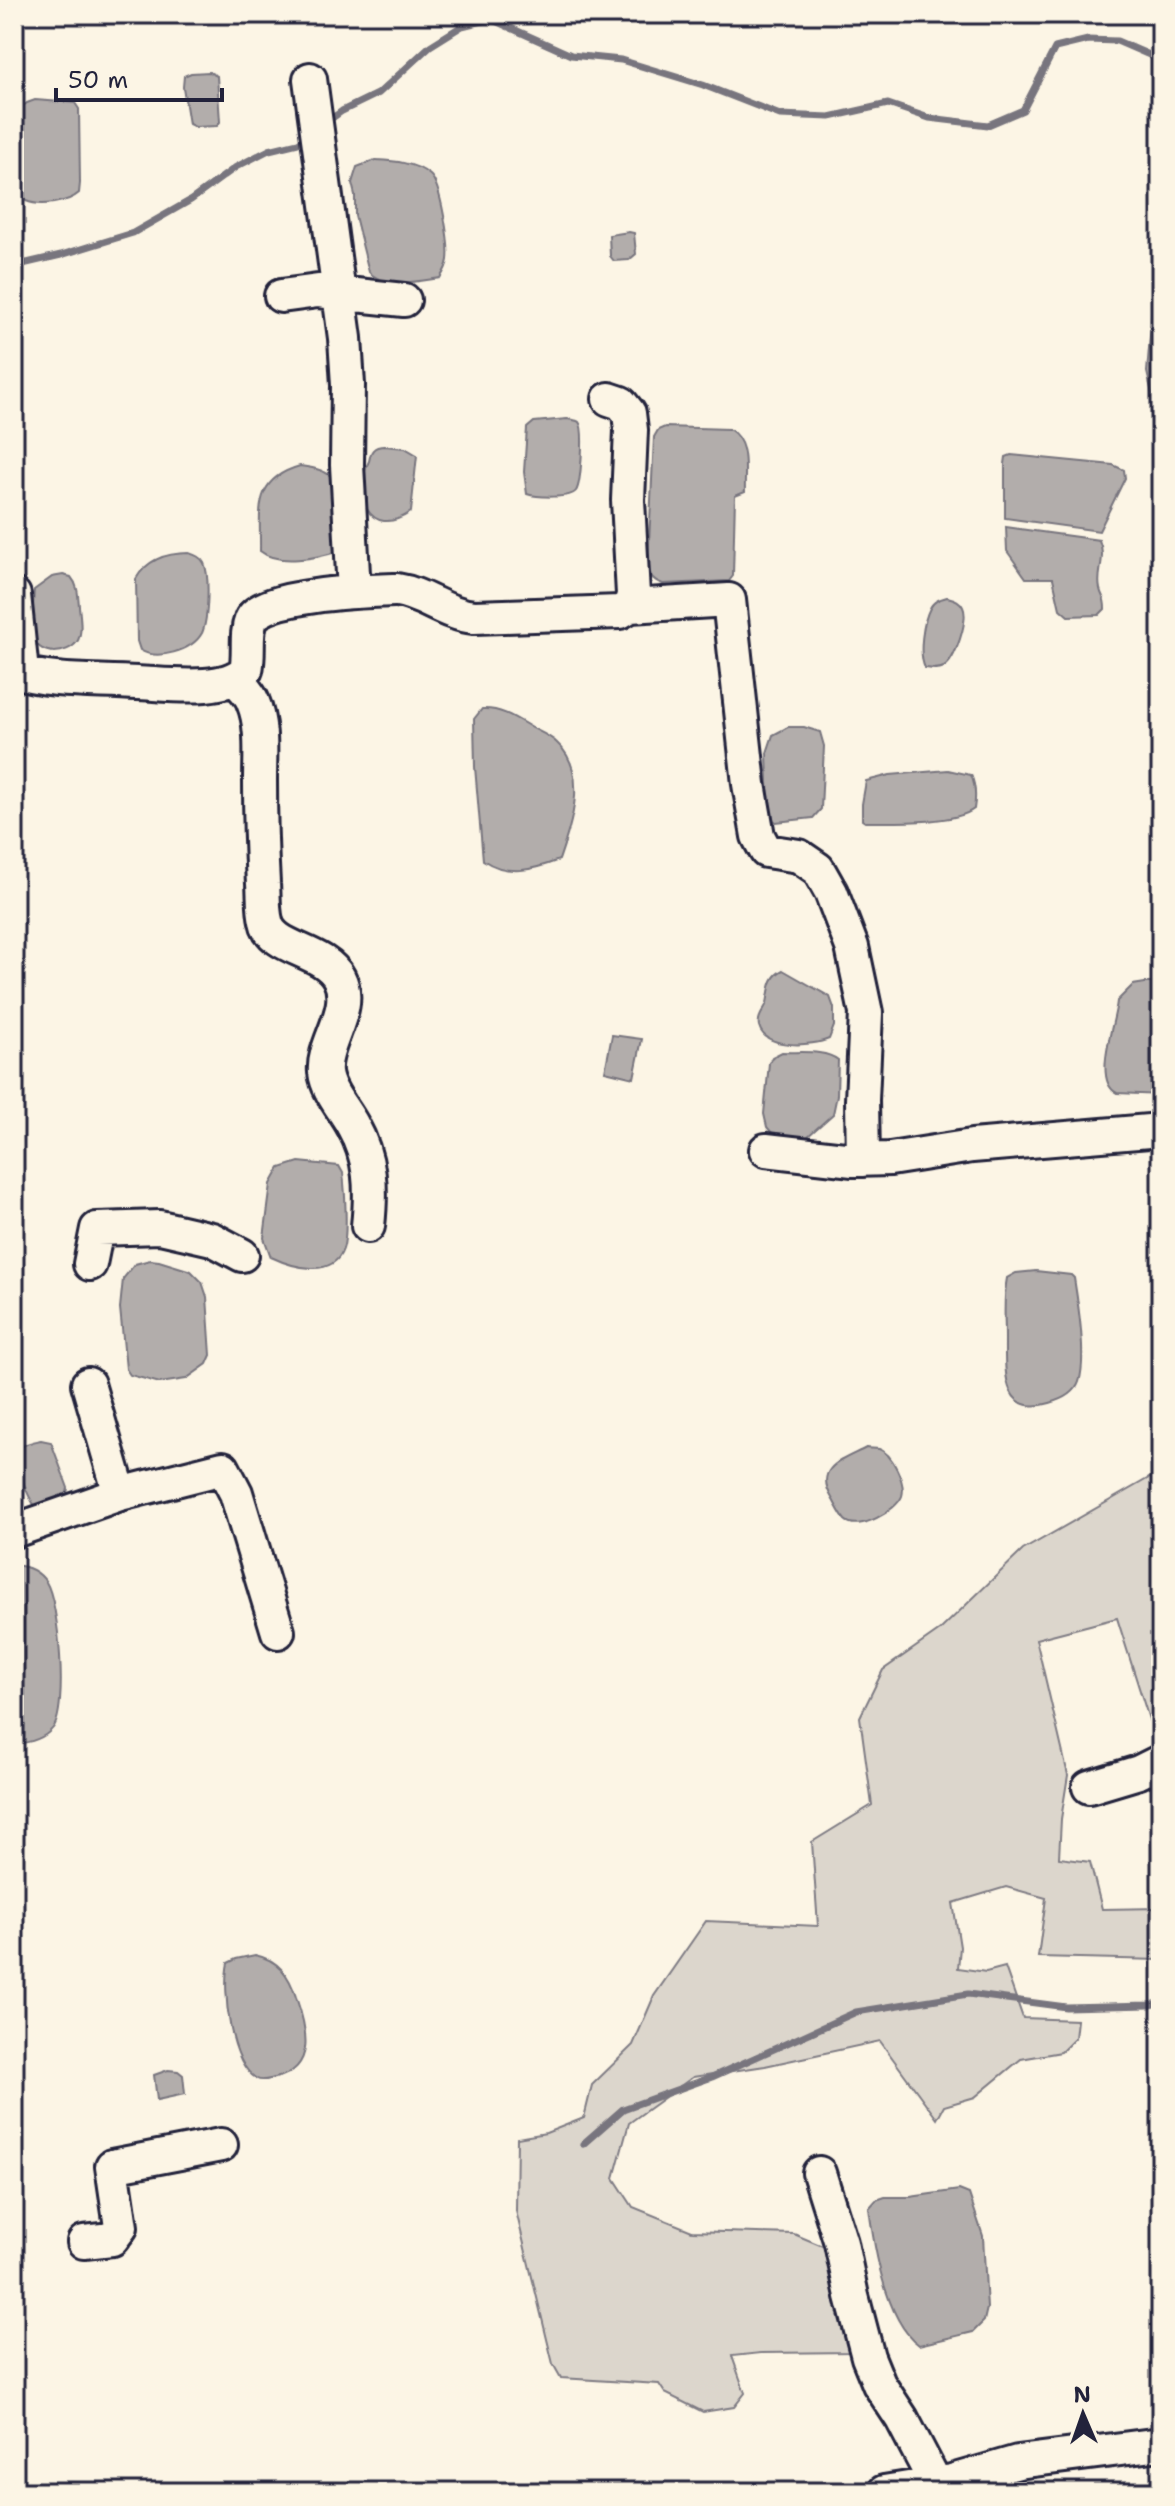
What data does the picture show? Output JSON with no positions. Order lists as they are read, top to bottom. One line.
{"scale_bar":"50 m","north":"top"}
